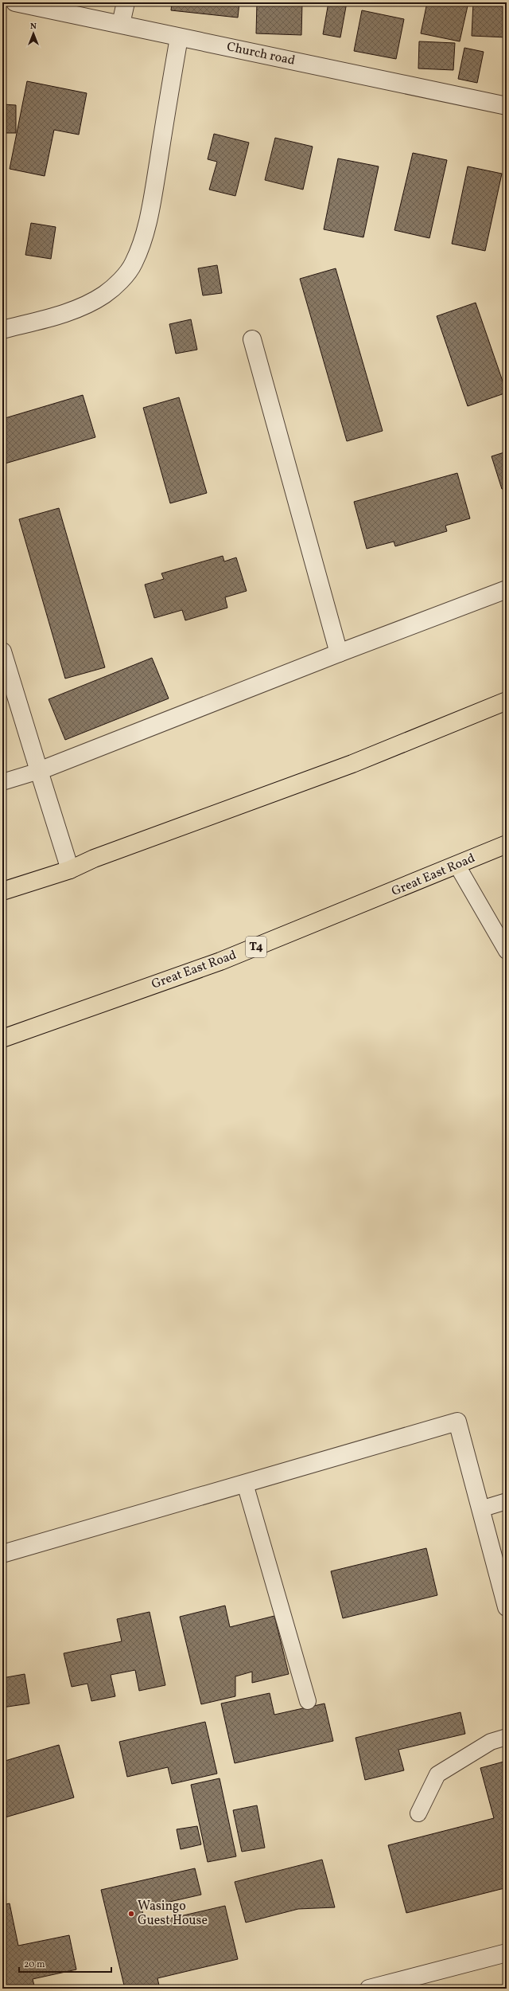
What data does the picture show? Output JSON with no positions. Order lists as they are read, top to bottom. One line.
{"streets":{"main road":["Great East Road","T4"],"street":["Church road"]},"places":["Wasingo Guest House"],"scale_bar":"20 m","north":"top"}
